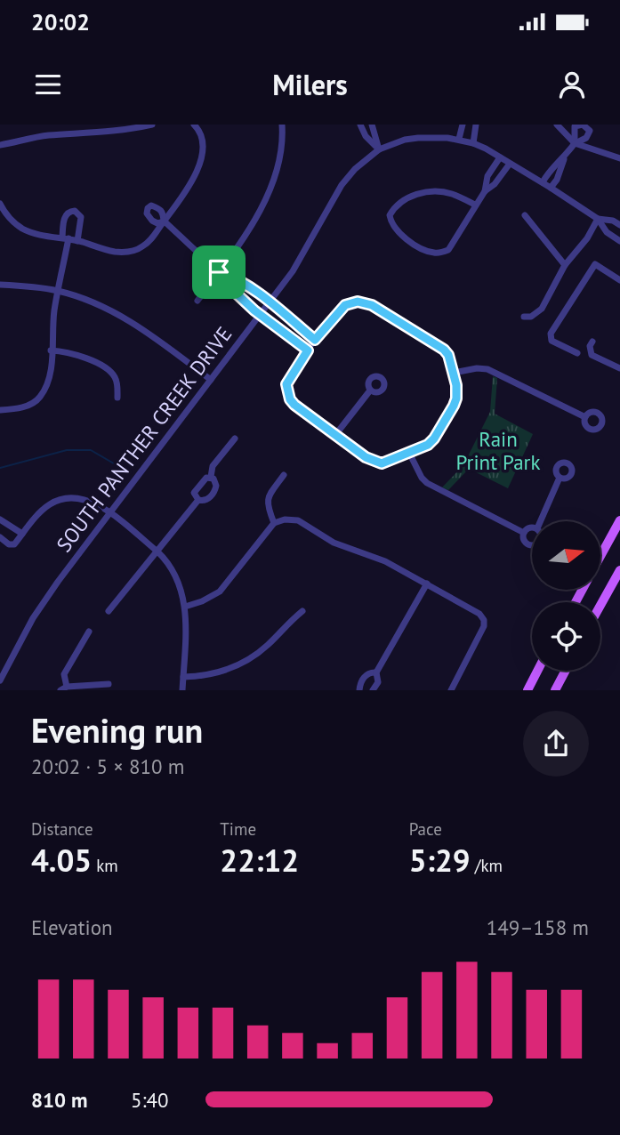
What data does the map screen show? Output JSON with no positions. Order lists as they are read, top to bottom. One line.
{"streets":{"street":["SOUTH PANTHER CREEK DRIVE"]},"parks":["Rain Print Park"],"north":"right","page":{"status":"20:02","header":"Milers","heading":["Evening run","20:02 · 5 × 810 m"],"stats":[["Distance","4.05 km"],["Time","22:12"],["Pace","5:29 /km"]],"chart":["Elevation","149–158 m"],"list":[{"name":"810 m","note":"5:40"}]}}
